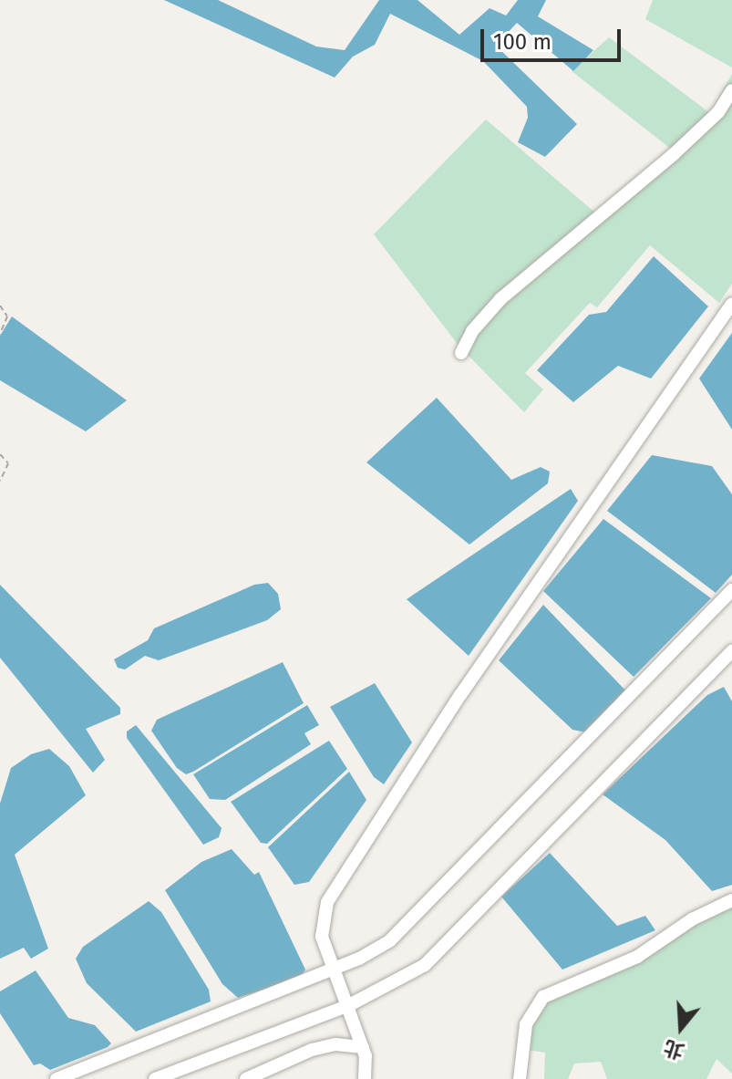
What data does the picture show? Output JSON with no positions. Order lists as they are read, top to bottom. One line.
{"scale_bar":"100 m","north":"bottom"}
